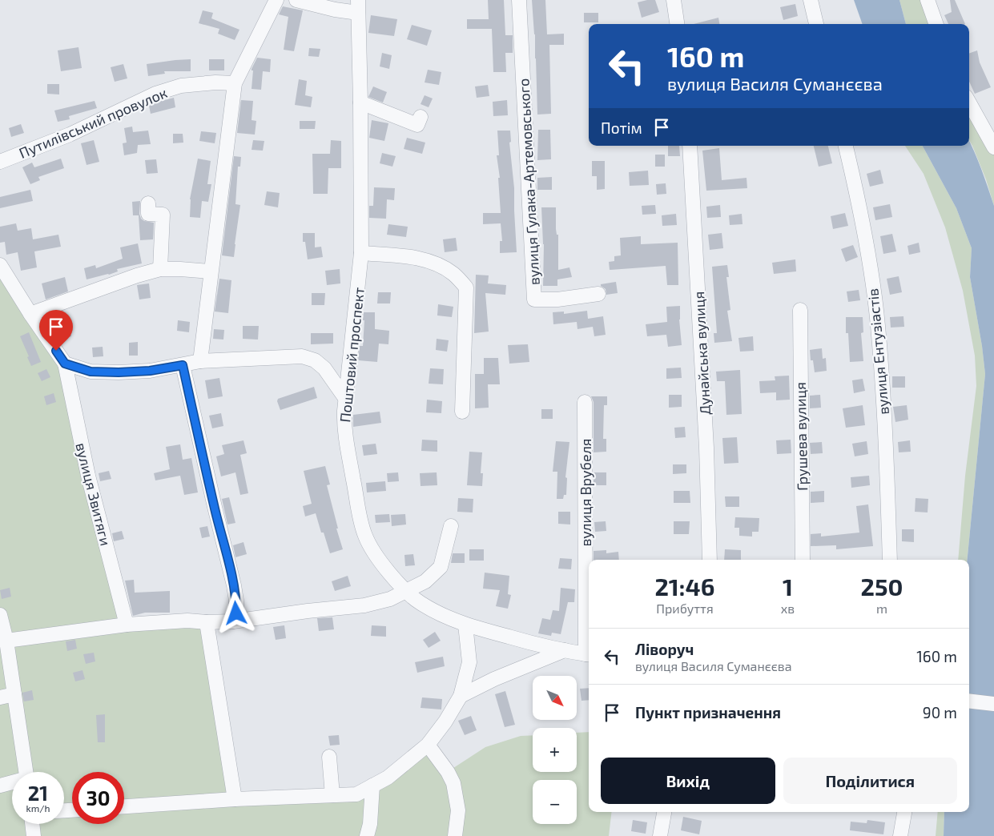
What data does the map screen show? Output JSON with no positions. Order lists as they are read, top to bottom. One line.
{"streets":{"street":["Путилівський провулок","вулиця Гулака-Артемовського","вулиця Ентузіастів","Дунайська вулиця","Поштовий проспект","Грушева вулиця","вулиця Врубеля","вулиця Звитяги"]},"crossings":[["Поштовий проспект","вулиця Врубеля"]],"north":"bottom right","page":{"turn":["160 m","вулиця Василя Суманєєва"],"then":"Потім","eta":["21:46","Прибуття","1","хв","250","m"],"list":[{"name":"Ліворуч","note":"вулиця Василя Суманєєва","value":"160 m"},{"name":"Пункт призначення","value":"90 m"}],"map_buttons":["+","−"],"buttons":["Вихід","Поділитися"],"speed":"21 km/h","limit":"30"}}
